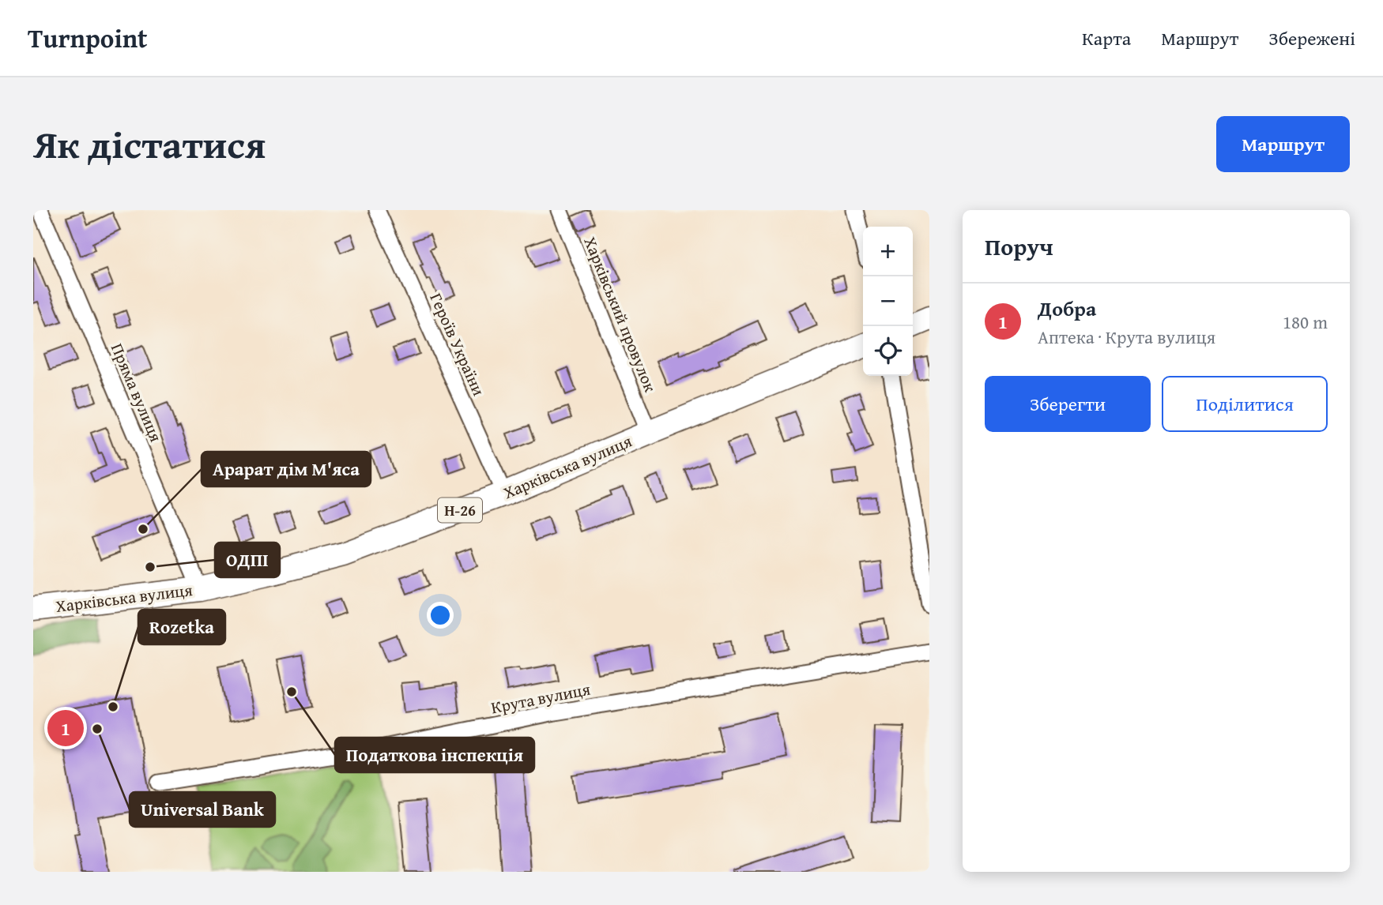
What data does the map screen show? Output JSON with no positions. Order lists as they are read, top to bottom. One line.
{"streets":{"main road":["Харківська вулиця","Н-26"],"street":["Харківський провулок","Героїв України","Пряма вулиця","Крута вулиця"]},"crossings":[["Харківський провулок","Харківська вулиця"],["Героїв України","Харківська вулиця"],["Пряма вулиця","Харківська вулиця"]],"places":["Арарат дім М'яса","ОДПІ","Податкова інспекція","Rozetka","Universal Bank"],"page":{"header":"Turnpoint","nav":["Карта","Маршрут","Збережені"],"title":"Як дістатися","buttons":["Маршрут",["Зберегти","Поділитися"]],"heading":"Поруч","map_buttons":["+","−"],"list":[{"mark":"1","name":"Добра","note":"Аптека · Крута вулиця","value":"180 m"}],"pins":"1"}}
